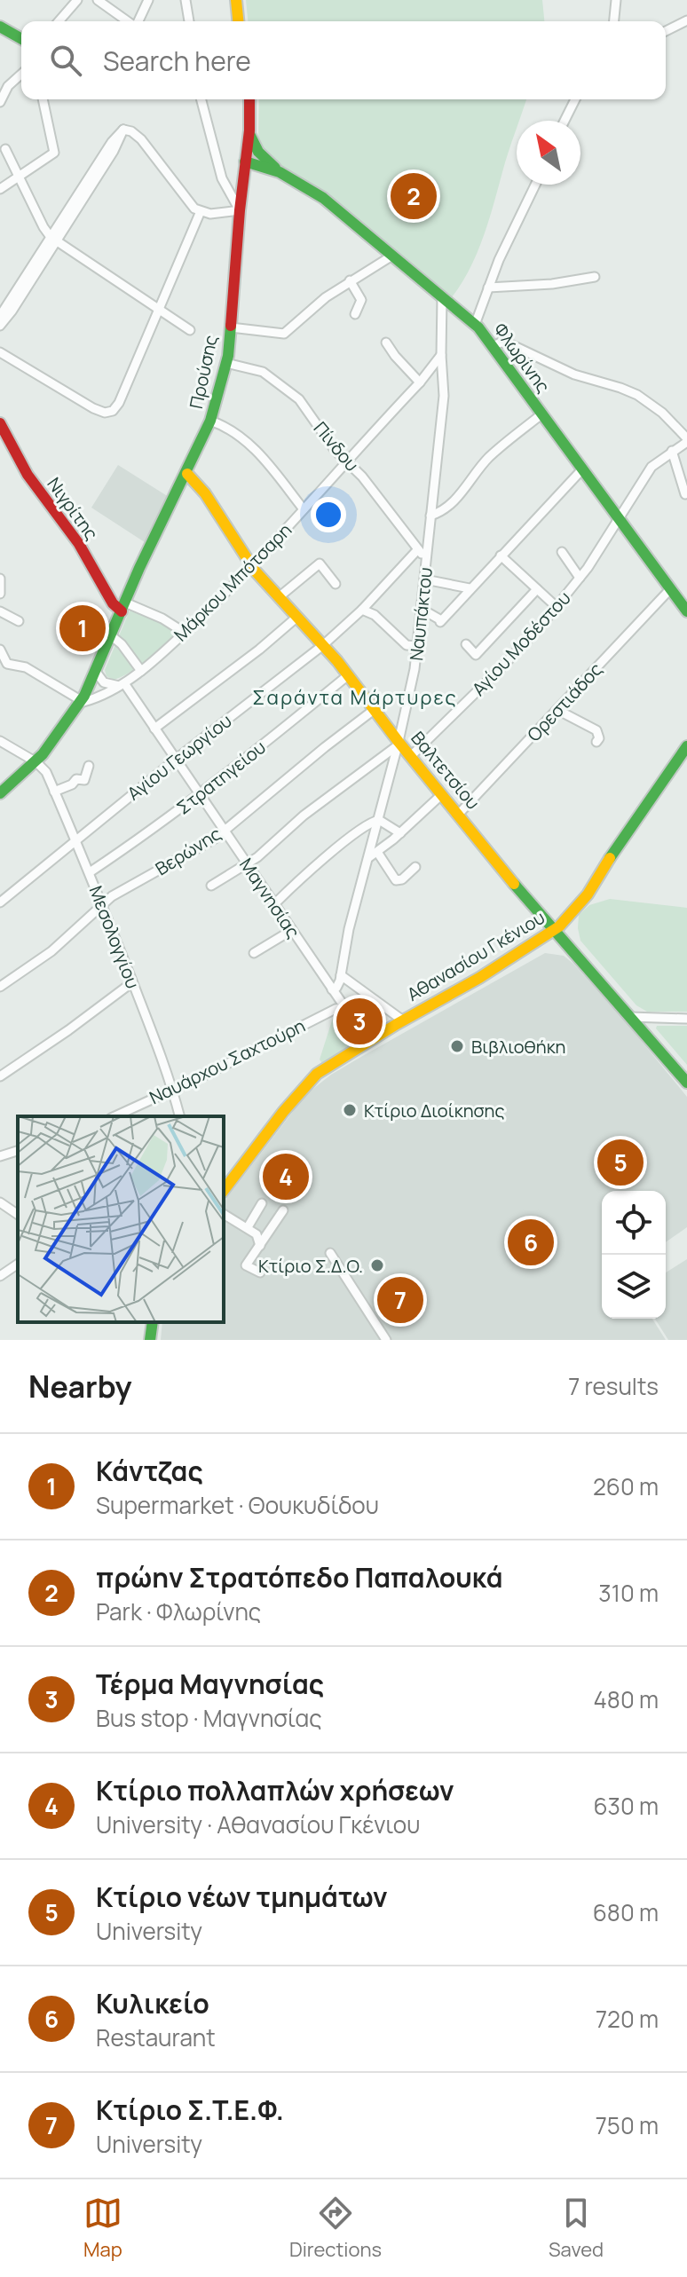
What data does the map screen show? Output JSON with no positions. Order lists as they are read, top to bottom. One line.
{"streets":{"street":["Φλωρίνης","Προύσης","Πίνδου","Νιγρίτης","Μάρκου Μπότσαρη","Ναυπάκτου","Αγίου Μοδέστου","Ορεστιάδος","Αγίου Γεωργίου","Βαλτετσίου","Στρατηγείου","Βερώνης","Μαγνησίας","Μεσολογγίου","Αθανασίου Γκένιου","Ναυάρχου Σαχτούρη"]},"crossings":[["Φλωρίνης","Προύσης"],["Φλωρίνης","Αγίου Μοδέστου"],["Φλωρίνης","Ορεστιάδος"],["Προύσης","Πίνδου"],["Προύσης","Νιγρίτης"],["Προύσης","Μάρκου Μπότσαρη"],["Προύσης","Βαλτετσίου"],["Προύσης","Μαγνησίας"],["Προύσης","Μεσολογγίου"],["Πίνδου","Μάρκου Μπότσαρη"],["Πίνδου","Ναυπάκτου"],["Πίνδου","Αγίου Γεωργίου"],["Μάρκου Μπότσαρη","Ναυπάκτου"],["Μάρκου Μπότσαρη","Βαλτετσίου"],["Μάρκου Μπότσαρη","Μαγνησίας"],["Ναυπάκτου","Βαλτετσίου"],["Ναυπάκτου","Μαγνησίας"],["Αγίου Μοδέστου","Βαλτετσίου"],["Ορεστιάδος","Βαλτετσίου"],["Αγίου Γεωργίου","Βαλτετσίου"],["Αγίου Γεωργίου","Μαγνησίας"],["Αγίου Γεωργίου","Μεσολογγίου"],["Βαλτετσίου","Στρατηγείου"],["Βαλτετσίου","Βερώνης"],["Βαλτετσίου","Αθανασίου Γκένιου"],["Στρατηγείου","Μαγνησίας"],["Στρατηγείου","Μεσολογγίου"],["Βερώνης","Μαγνησίας"],["Βερώνης","Μεσολογγίου"],["Μαγνησίας","Αθανασίου Γκένιου"],["Μαγνησίας","Ναυάρχου Σαχτούρη"],["Μεσολογγίου","Ναυάρχου Σαχτούρη"]],"districts":["Σαράντα Μάρτυρες"],"places":["Βιβλιοθήκη","Κτίριο Διοίκησης","Κτίριο Σ.Δ.Ο."],"north":"top left","page":{"search":"Search here","pins":["2","1","3","5","4","6","7"],"heading":["Nearby","7 results"],"list":[{"mark":"1","name":"Κάντζας","note":"Supermarket · Θουκυδίδου","value":"260 m"},{"mark":"2","name":"πρώην Στρατόπεδο Παπαλουκά","note":"Park · Φλωρίνης","value":"310 m"},{"mark":"3","name":"Τέρμα Μαγνησίας","note":"Bus stop · Μαγνησίας","value":"480 m"},{"mark":"4","name":"Κτίριο πολλαπλών χρήσεων","note":"University · Αθανασίου Γκένιου","value":"630 m"},{"mark":"5","name":"Κτίριο νέων τμημάτων","note":"University","value":"680 m"},{"mark":"6","name":"Κυλικείο","note":"Restaurant","value":"720 m"},{"mark":"7","name":"Κτίριο Σ.Τ.Ε.Φ.","note":"University","value":"750 m"}],"nav":["Map","Directions","Saved"]}}
